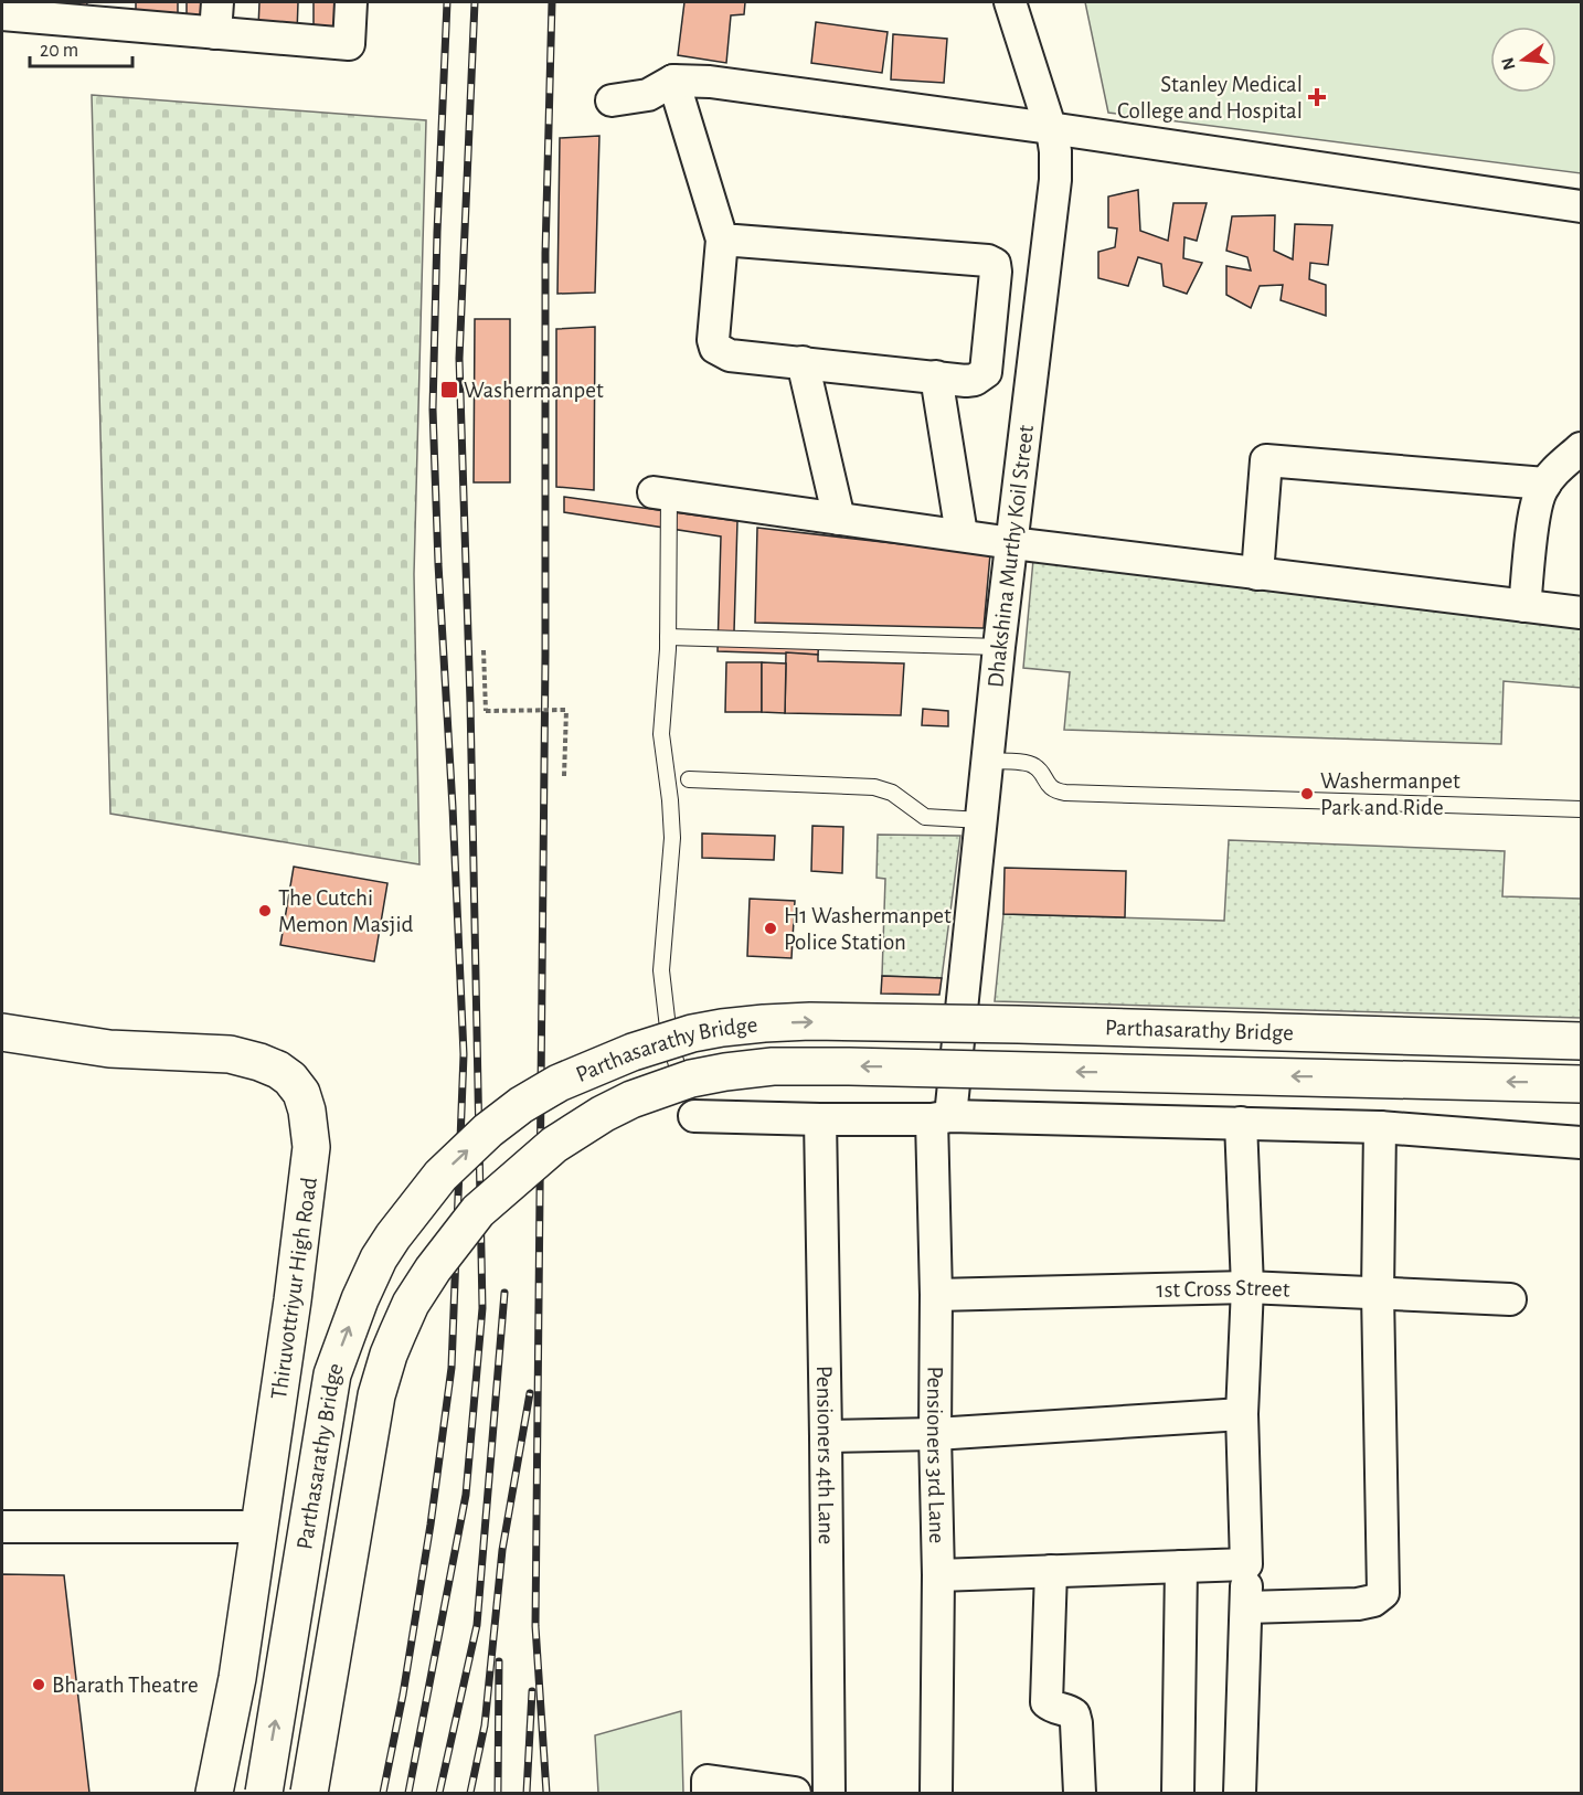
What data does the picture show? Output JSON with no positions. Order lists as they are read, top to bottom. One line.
{"streets":{"main road":["Parthasarathy Bridge","Thiruvottriyur High Road"],"street":["Dhakshina Murthy Koil Street","1st Cross Street","Pensioners 4th Lane","Pensioners 3rd Lane"]},"crossings":[["Dhakshina Murthy Koil Street","Pensioners 3rd Lane"],["1st Cross Street","Pensioners 3rd Lane"]],"places":{"health":["Stanley Medical College and Hospital"],"transit":["Washermanpet"],"other":["Washermanpet Park and Ride","The Cutchi Memon Masjid","H1 Washermanpet Police Station","Bharath Theatre"]},"scale_bar":"20 m","north":"left"}
